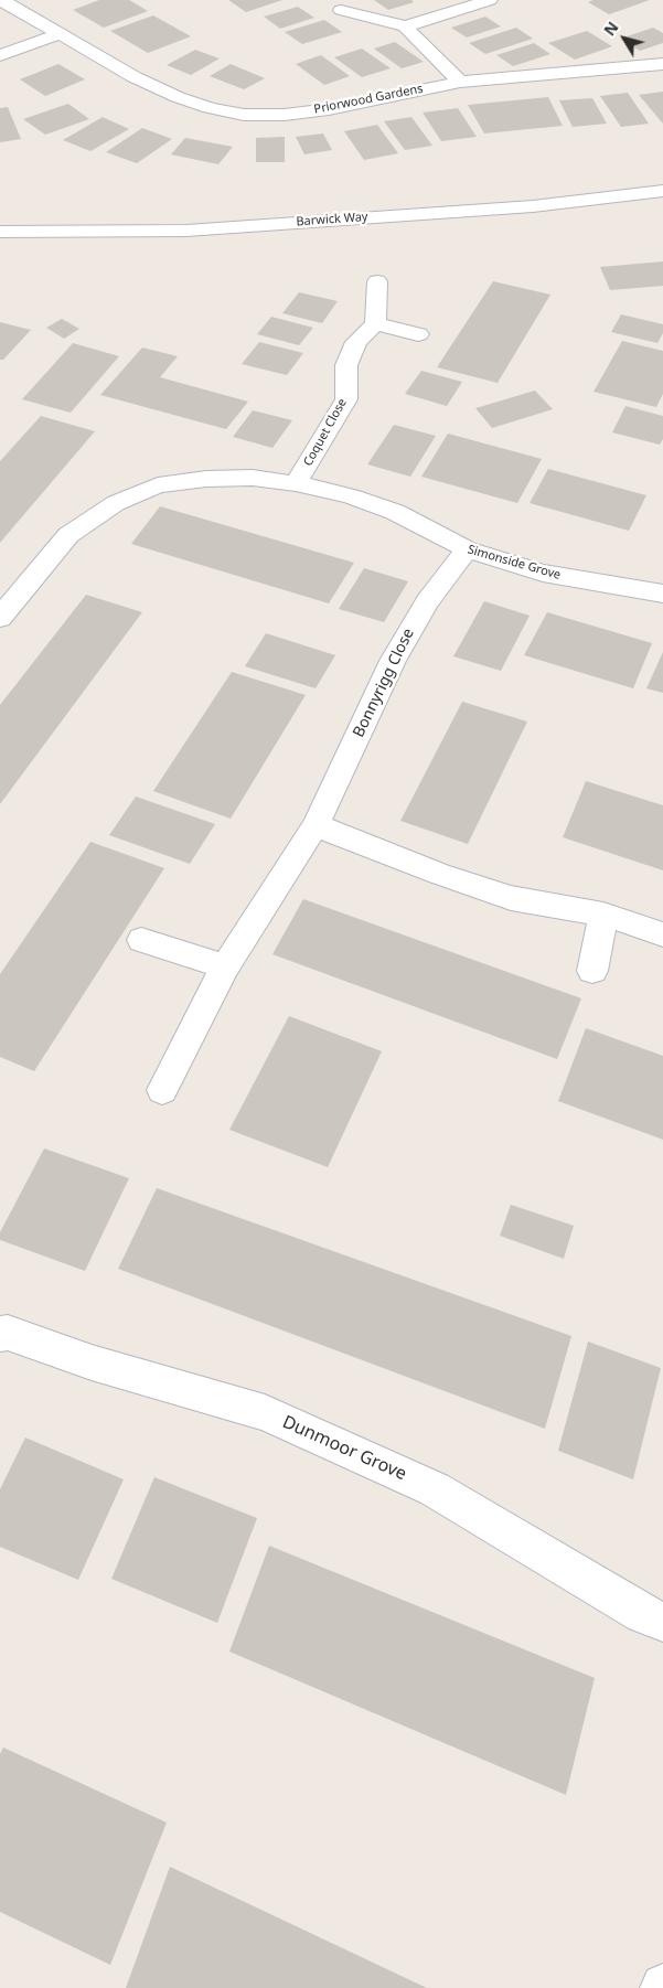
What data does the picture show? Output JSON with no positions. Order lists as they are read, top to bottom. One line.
{"streets":{"street":["Priorwood Gardens","Barwick Way","Coquet Close","Simonside Grove","Bonnyrigg Close","Dunmoor Grove"]},"crossings":[["Coquet Close","Simonside Grove"],["Simonside Grove","Bonnyrigg Close"]],"north":"top left"}
